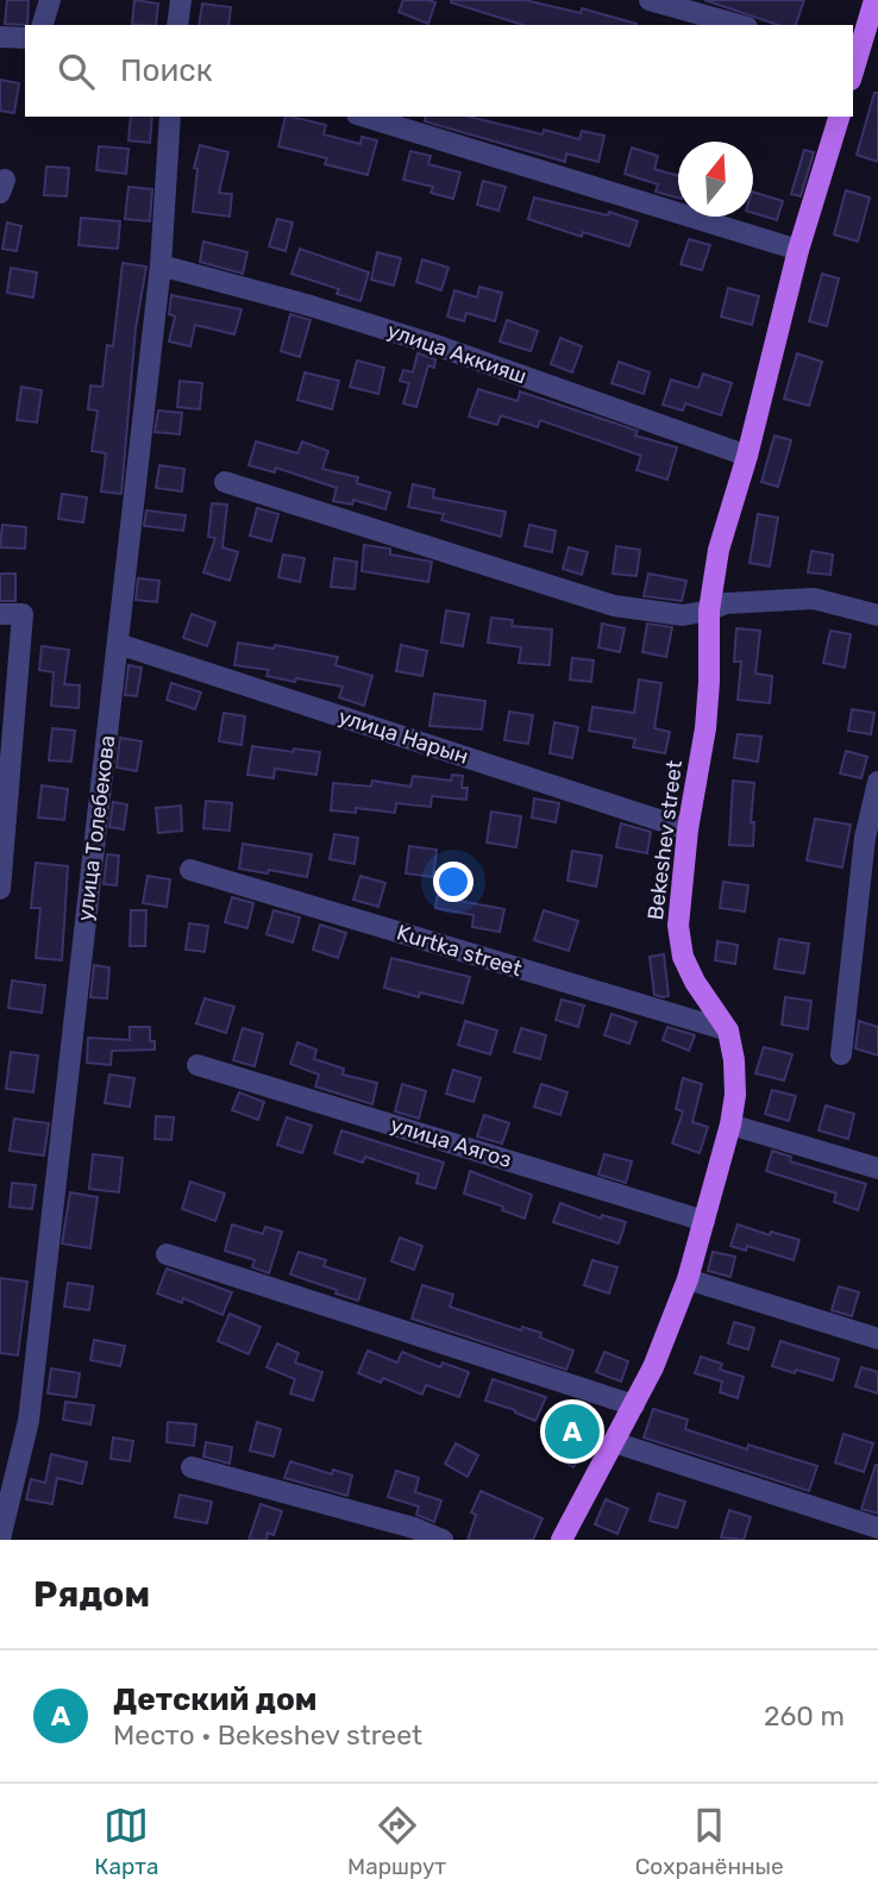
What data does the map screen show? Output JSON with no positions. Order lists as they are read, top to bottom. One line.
{"streets":{"main road":["Bekeshev street"],"street":["улица Аккияш","улица Нарын","улица Толебекова","Kurtka street","улица Аягоз"]},"crossings":[["улица Аккияш","улица Толебекова"],["улица Аккияш","Bekeshev street"],["улица Нарын","улица Толебекова"],["улица Нарын","Bekeshev street"],["Bekeshev street","Kurtka street"],["Bekeshev street","улица Аягоз"]],"north":"top","page":{"search":"Поиск","pins":"A","heading":"Рядом","list":[{"mark":"A","name":"Детский дом","note":"Место · Bekeshev street","value":"260 m"}],"nav":["Карта","Маршрут","Сохранённые"]}}
